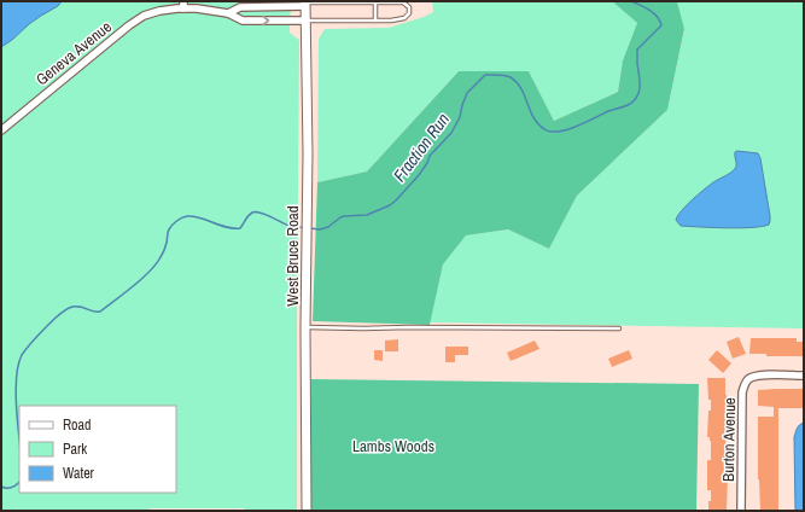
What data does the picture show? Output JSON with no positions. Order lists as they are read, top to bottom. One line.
{"streets":{"street":["Geneva Avenue","West Bruce Road","Burton Avenue"]},"crossings":[["Geneva Avenue","West Bruce Road"]],"water":["Fraction Run"],"parks":["Lambs Woods"],"legend":["Road","Park","Water"]}
